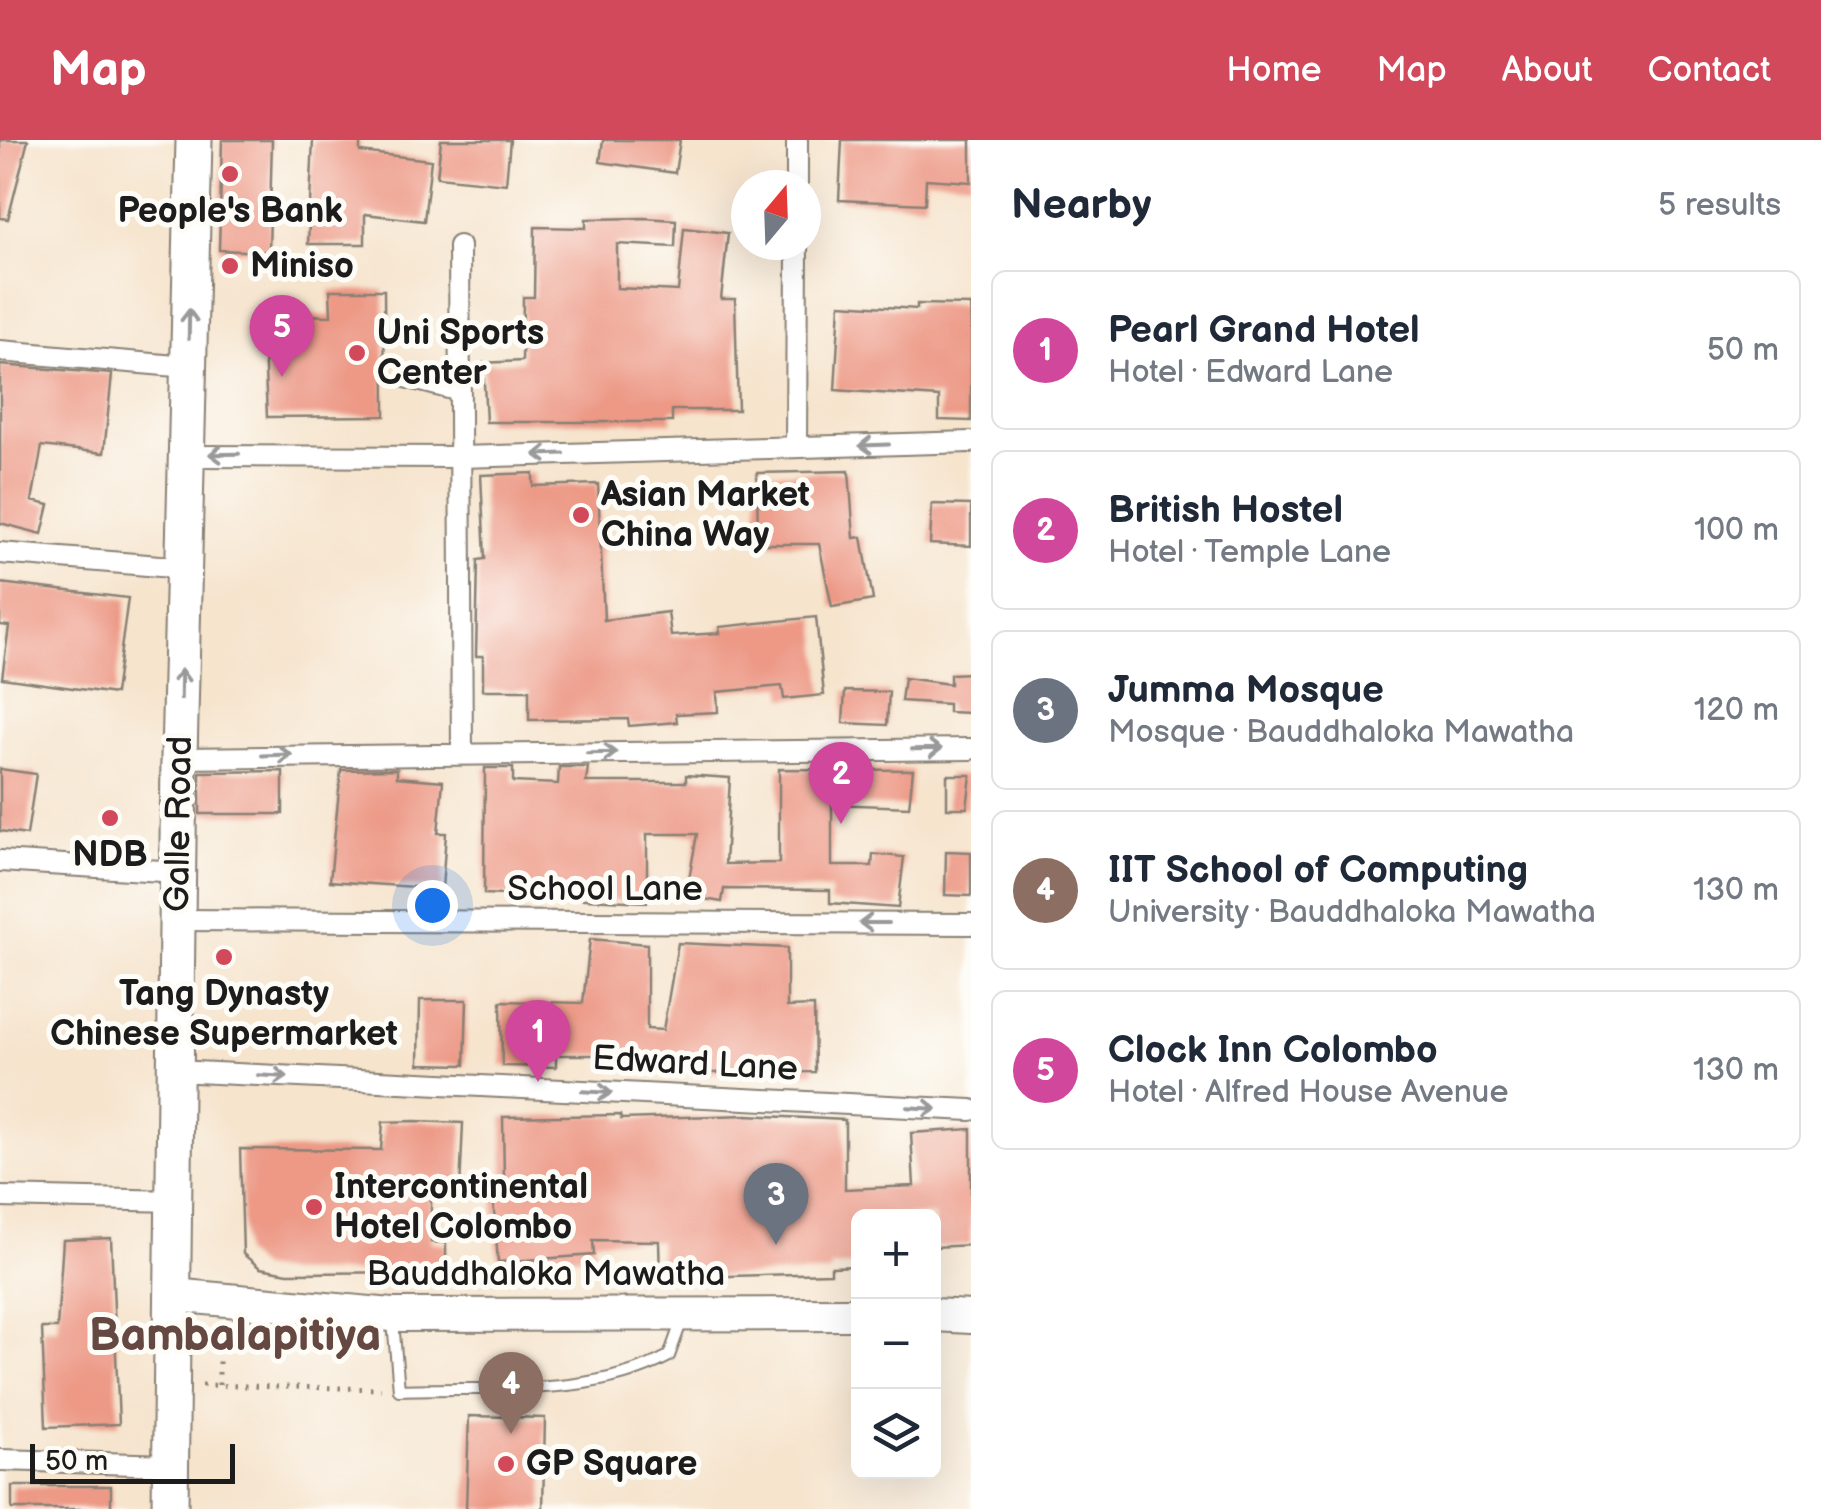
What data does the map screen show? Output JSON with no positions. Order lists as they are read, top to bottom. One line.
{"streets":{"highway":["Galle Road"],"main road":["Bauddhaloka Mawatha"],"street":["School Lane","Edward Lane"]},"crossings":[["Galle Road","School Lane"],["Galle Road","Edward Lane"],["Galle Road","Bauddhaloka Mawatha"]],"one_way":["Edward Lane"],"districts":["Bambalapitiya"],"places":["People's Bank","Miniso","Uni Sports Center","Asian Market China Way","NDB","Tang Dynasty Chinese Supermarket","Intercontinental Hotel Colombo","GP Square"],"scale_bar":"50 m","north":"top","page":{"header":"Map","nav":["Home","Map","About","Contact"],"heading":["Nearby","5 results"],"list":[{"mark":"1","name":"Pearl Grand Hotel","note":"Hotel · Edward Lane","value":"50 m"},{"mark":"2","name":"British Hostel","note":"Hotel · Temple Lane","value":"100 m"},{"mark":"3","name":"Jumma Mosque","note":"Mosque · Bauddhaloka Mawatha","value":"120 m"},{"mark":"4","name":"IIT School of Computing","note":"University · Bauddhaloka Mawatha","value":"130 m"},{"mark":"5","name":"Clock Inn Colombo","note":"Hotel · Alfred House Avenue","value":"130 m"}],"pins":["5","2","1","3","4"],"map_buttons":["+","−"],"scale":"50 m"}}
